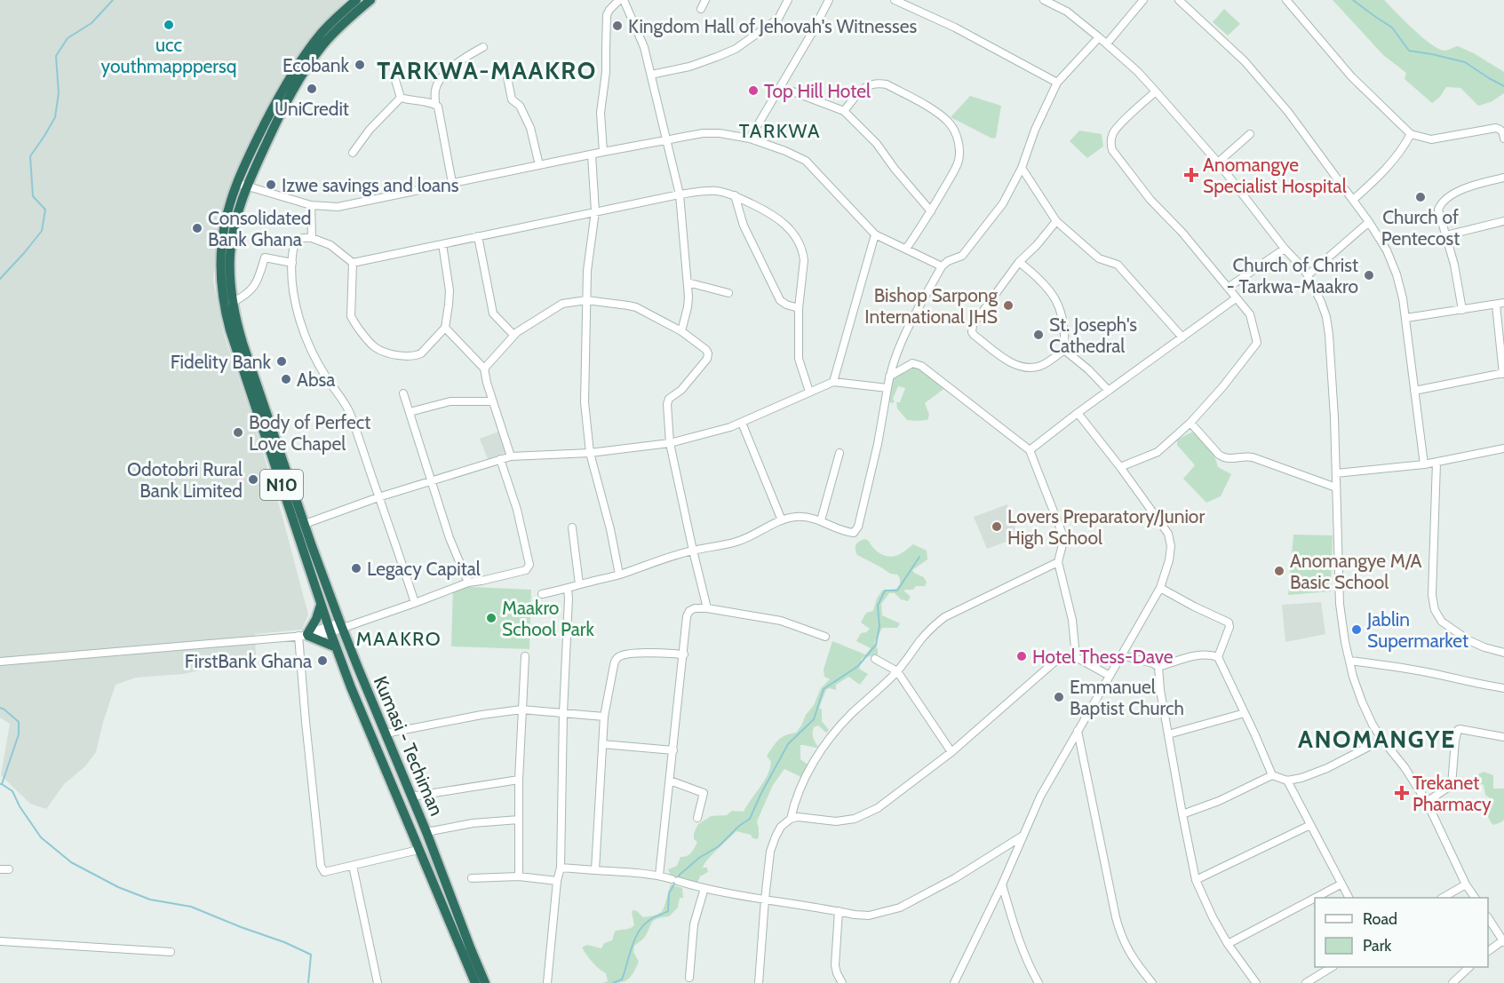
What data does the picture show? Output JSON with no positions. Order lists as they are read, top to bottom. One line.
{"streets":{"highway":["N10","Kumasi - Techiman"]},"crossings":[["N10","Kumasi - Techiman"]],"districts":["TARKWA-MAAKRO","TARKWA","MAAKRO","ANOMANGYE"],"places":{"other":["ucc youthmapppersq","Kingdom Hall of Jehovah's Witnesses","Ecobank","UniCredit","Top Hill Hotel","Izwe savings and loans","Church of Pentecost","Consolidated Bank Ghana","Church of Christ - Tarkwa-Maakro","Bishop Sarpong International JHS","St. Joseph's Cathedral","Fidelity Bank","Absa","Body of Perfect Love Chapel","Odotobri Rural Bank Limited","Lovers Preparatory/Junior High School","Legacy Capital","Anomangye M/A Basic School","Maakro School Park","Jablin Supermarket","Hotel Thess-Dave","FirstBank Ghana","Emmanuel Baptist Church"],"health":["Anomangye Specialist Hospital","Trekanet Pharmacy"]},"legend":["Road","Park"]}
